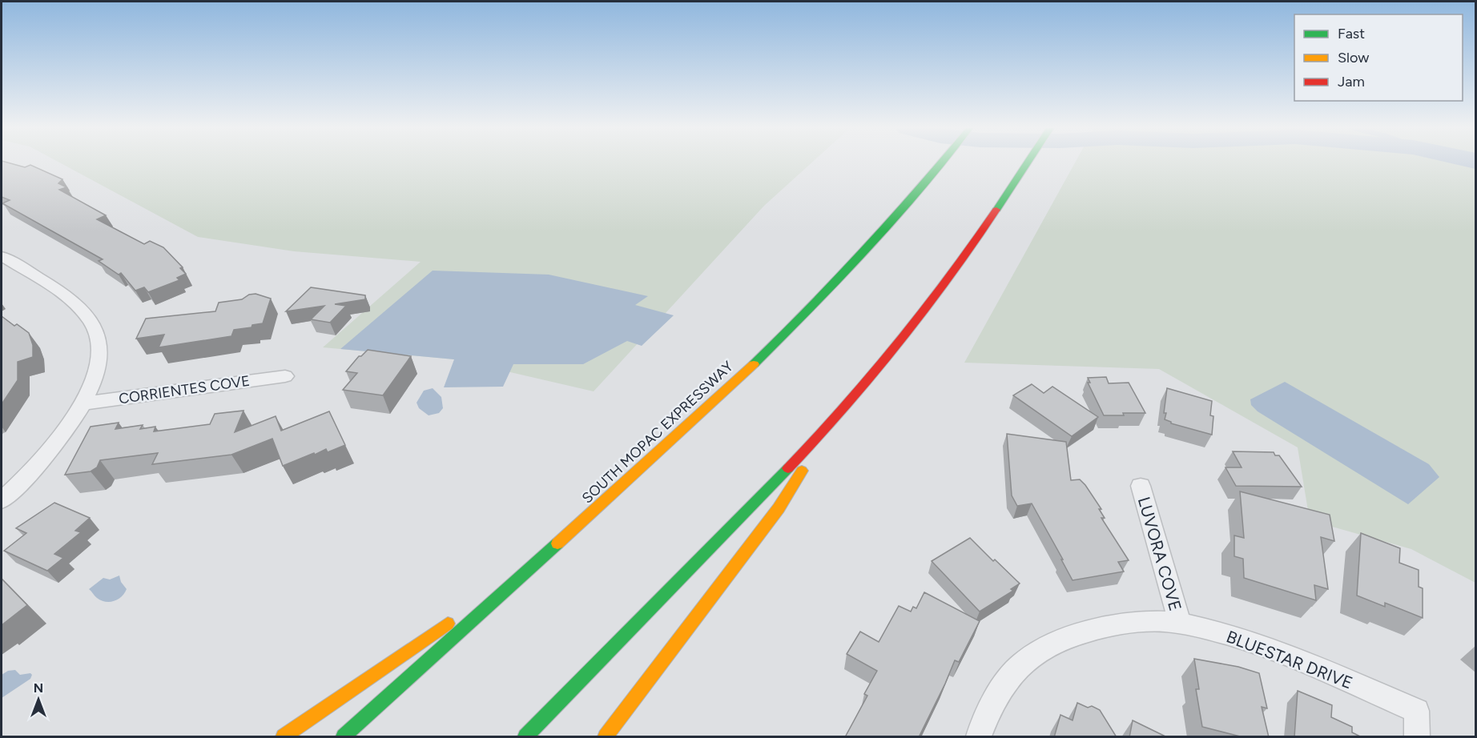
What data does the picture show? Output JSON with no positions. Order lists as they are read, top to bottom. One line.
{"streets":{"highway":["SOUTH MOPAC EXPRESSWAY"],"street":["CORRIENTES COVE","LUVORA COVE","BLUESTAR DRIVE"]},"crossings":[["LUVORA COVE","BLUESTAR DRIVE"]],"legend":["Fast","Slow","Jam"],"north":"top"}
